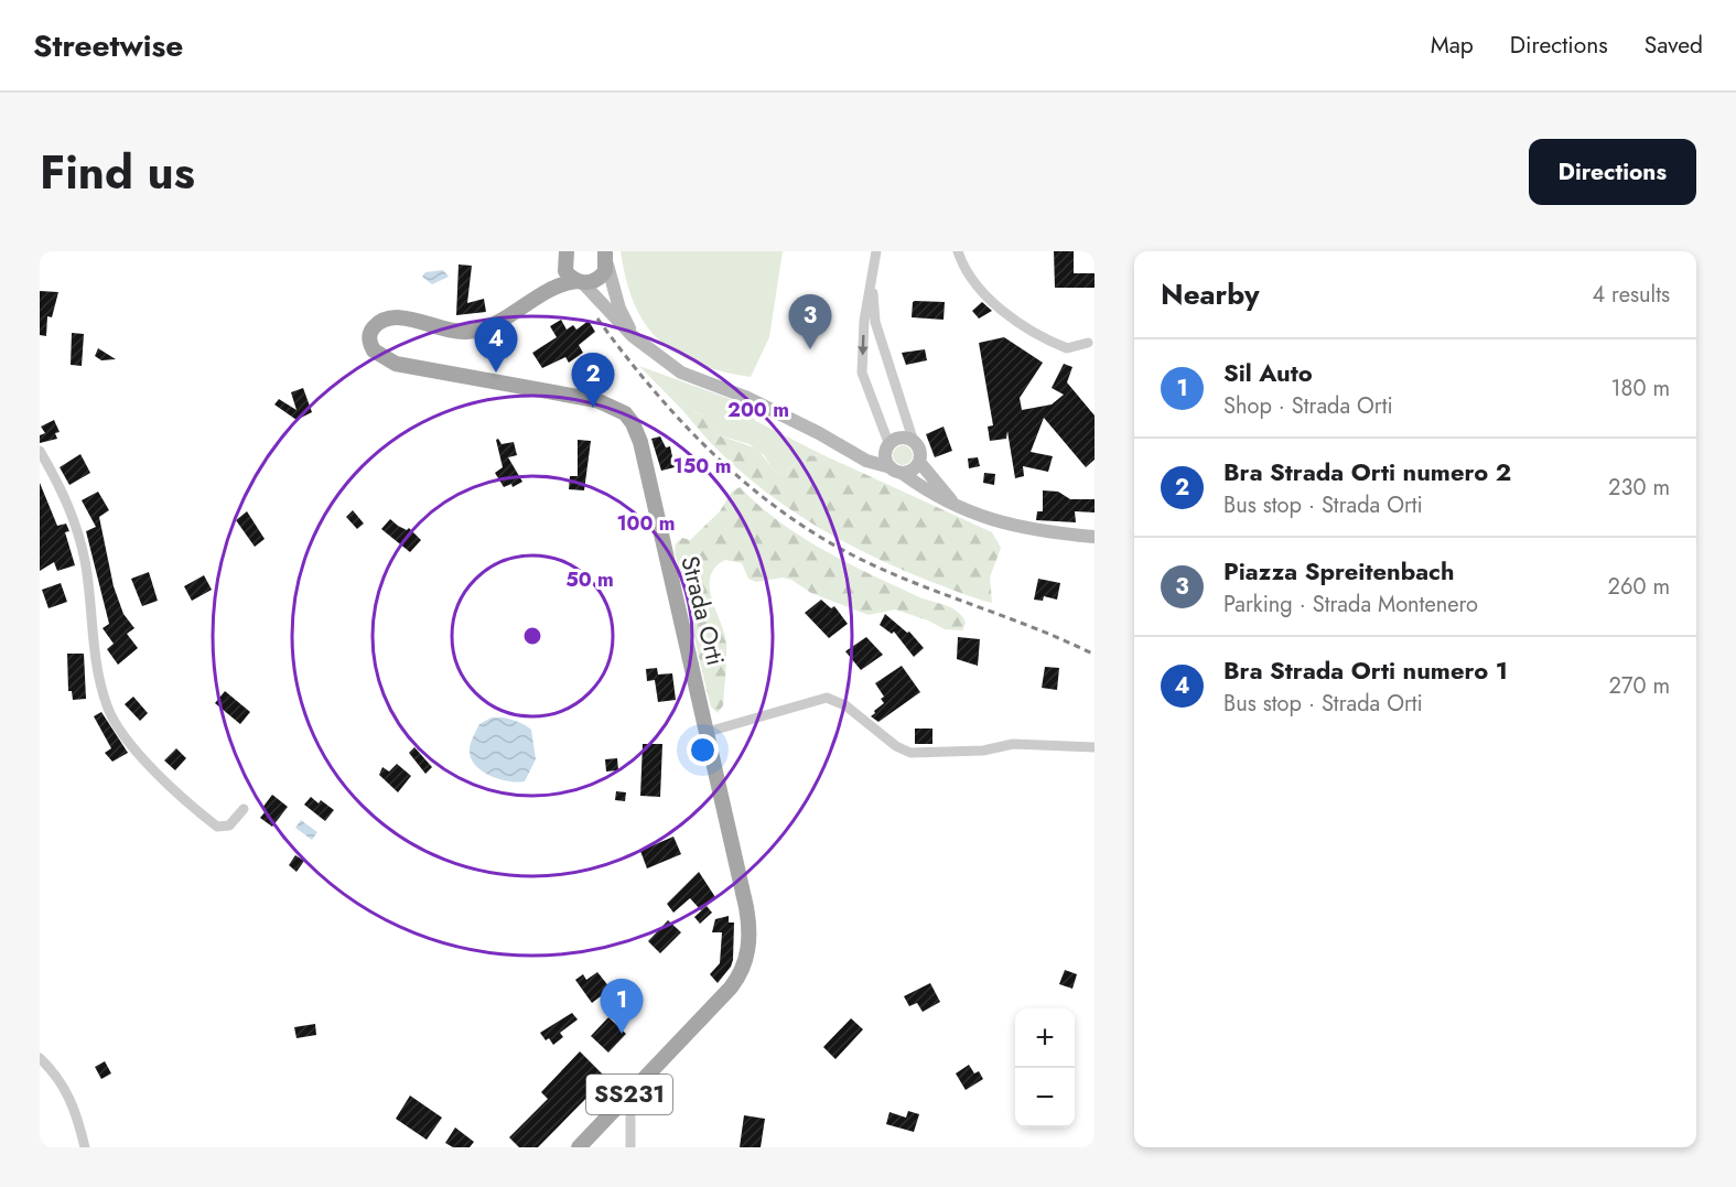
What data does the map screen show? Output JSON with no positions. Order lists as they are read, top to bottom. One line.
{"streets":{"main road":["Strada Orti","SS231"]},"crossings":[["Strada Orti","SS231"]],"page":{"header":"Streetwise","nav":["Map","Directions","Saved"],"title":"Find us","buttons":"Directions","heading":["Nearby","4 results"],"pins":["3","4","2","1"],"list":[{"mark":"1","name":"Sil Auto","note":"Shop · Strada Orti","value":"180 m"},{"mark":"2","name":"Bra Strada Orti numero 2","note":"Bus stop · Strada Orti","value":"230 m"},{"mark":"3","name":"Piazza Spreitenbach","note":"Parking · Strada Montenero","value":"260 m"},{"mark":"4","name":"Bra Strada Orti numero 1","note":"Bus stop · Strada Orti","value":"270 m"}],"map_buttons":["+","−"]},"rings":["200 m","150 m","100 m","50 m"]}
